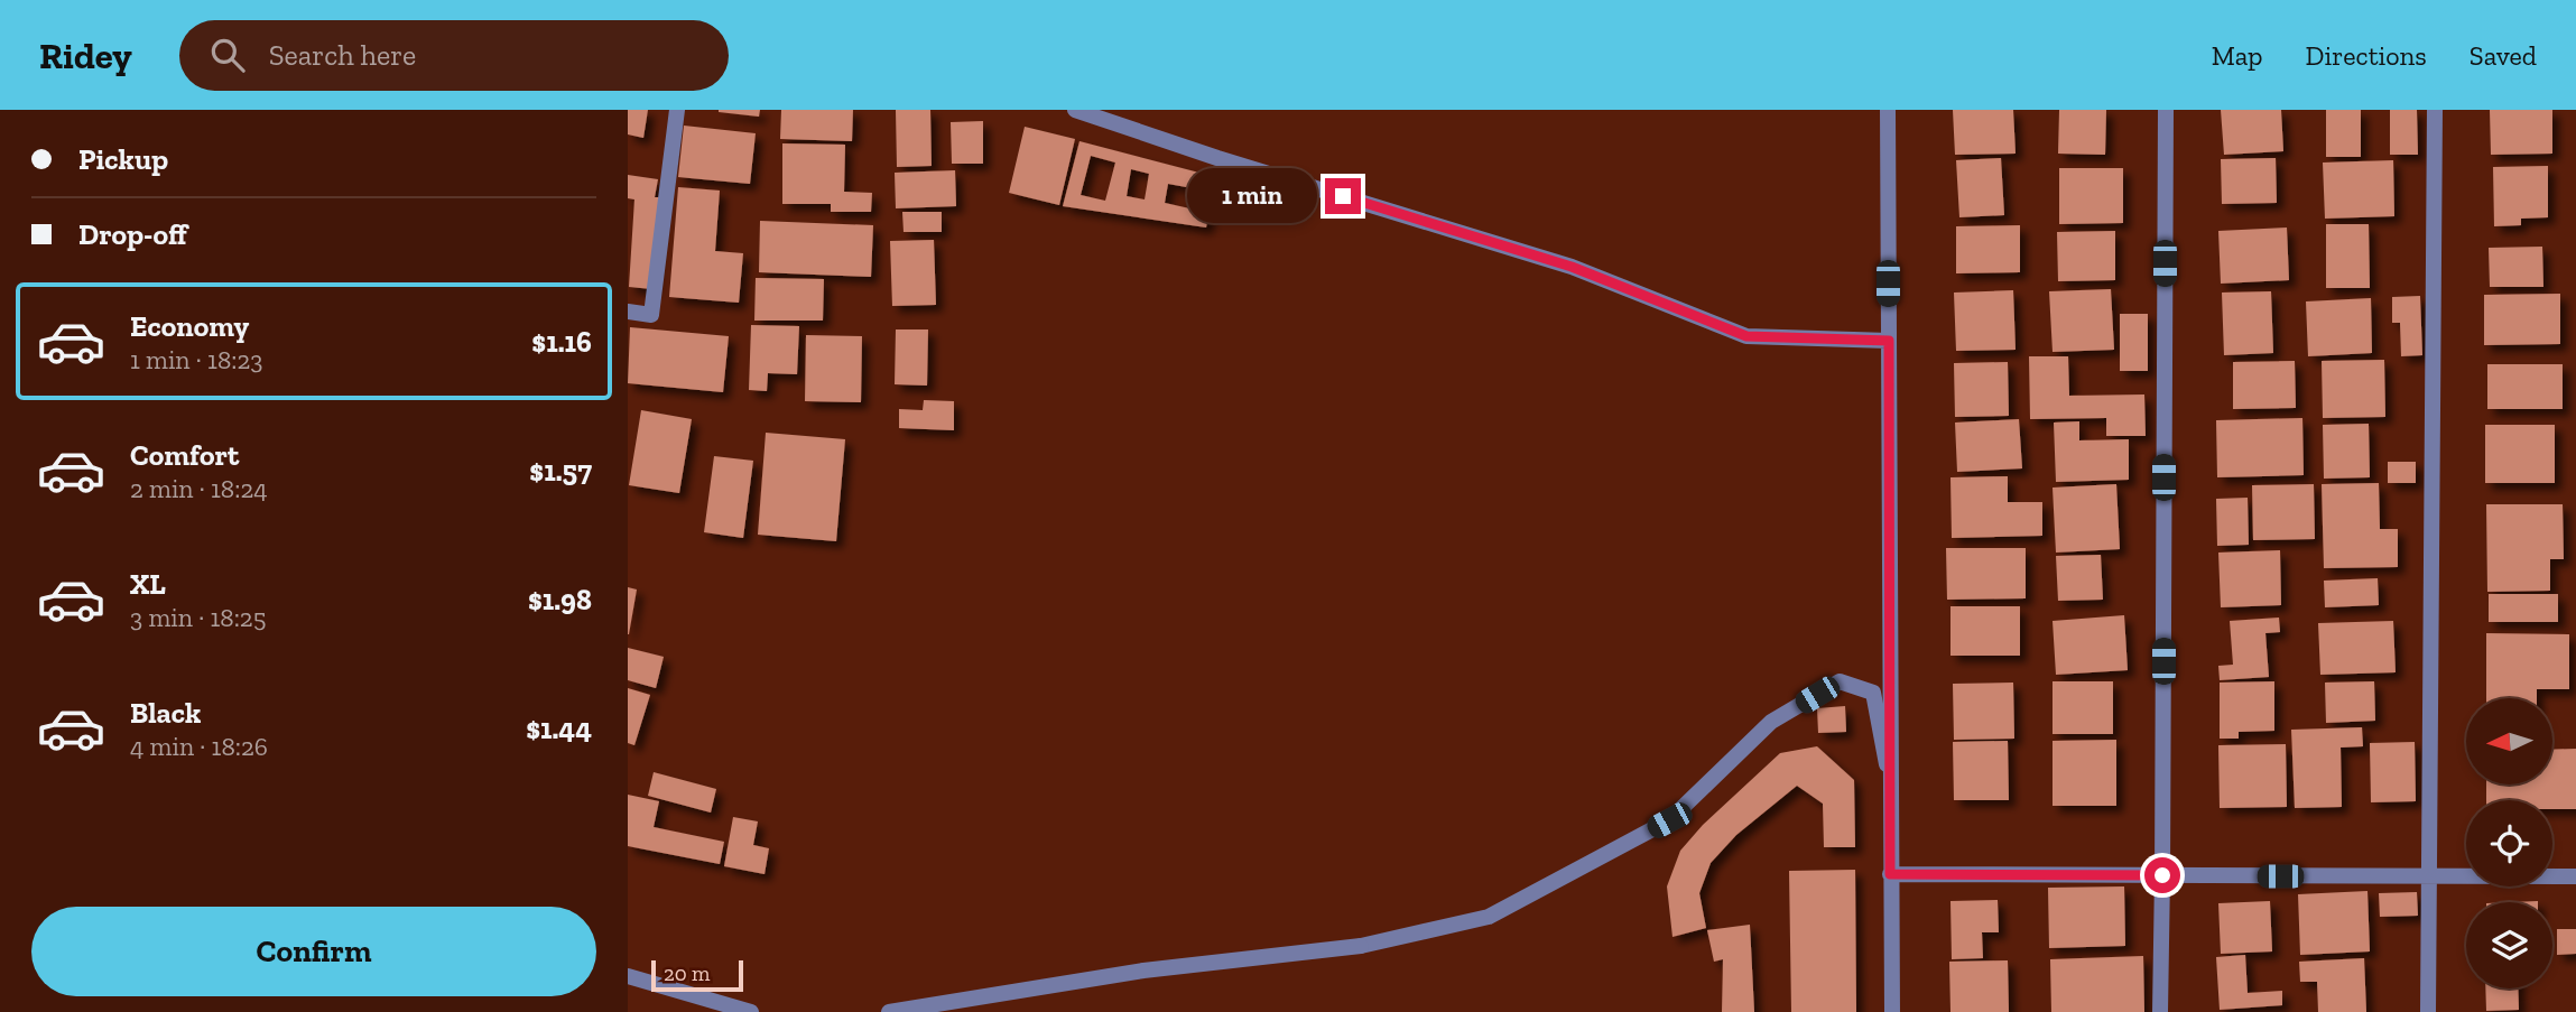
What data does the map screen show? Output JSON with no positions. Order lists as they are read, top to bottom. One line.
{"scale_bar":"20 m","north":"left","page":{"header":"Ridey","search":"Search here","nav":["Map","Directions","Saved"],"banner":["Pickup","Drop-off"],"bubble":"1 min","list":[{"name":"Economy","note":"1 min · 18:23","value":"$1.16"},{"name":"Comfort","note":"2 min · 18:24","value":"$1.57"},{"name":"XL","note":"3 min · 18:25","value":"$1.98"},{"name":"Black","note":"4 min · 18:26","value":"$1.44"}],"buttons":"Confirm","scale":"20 m"}}
